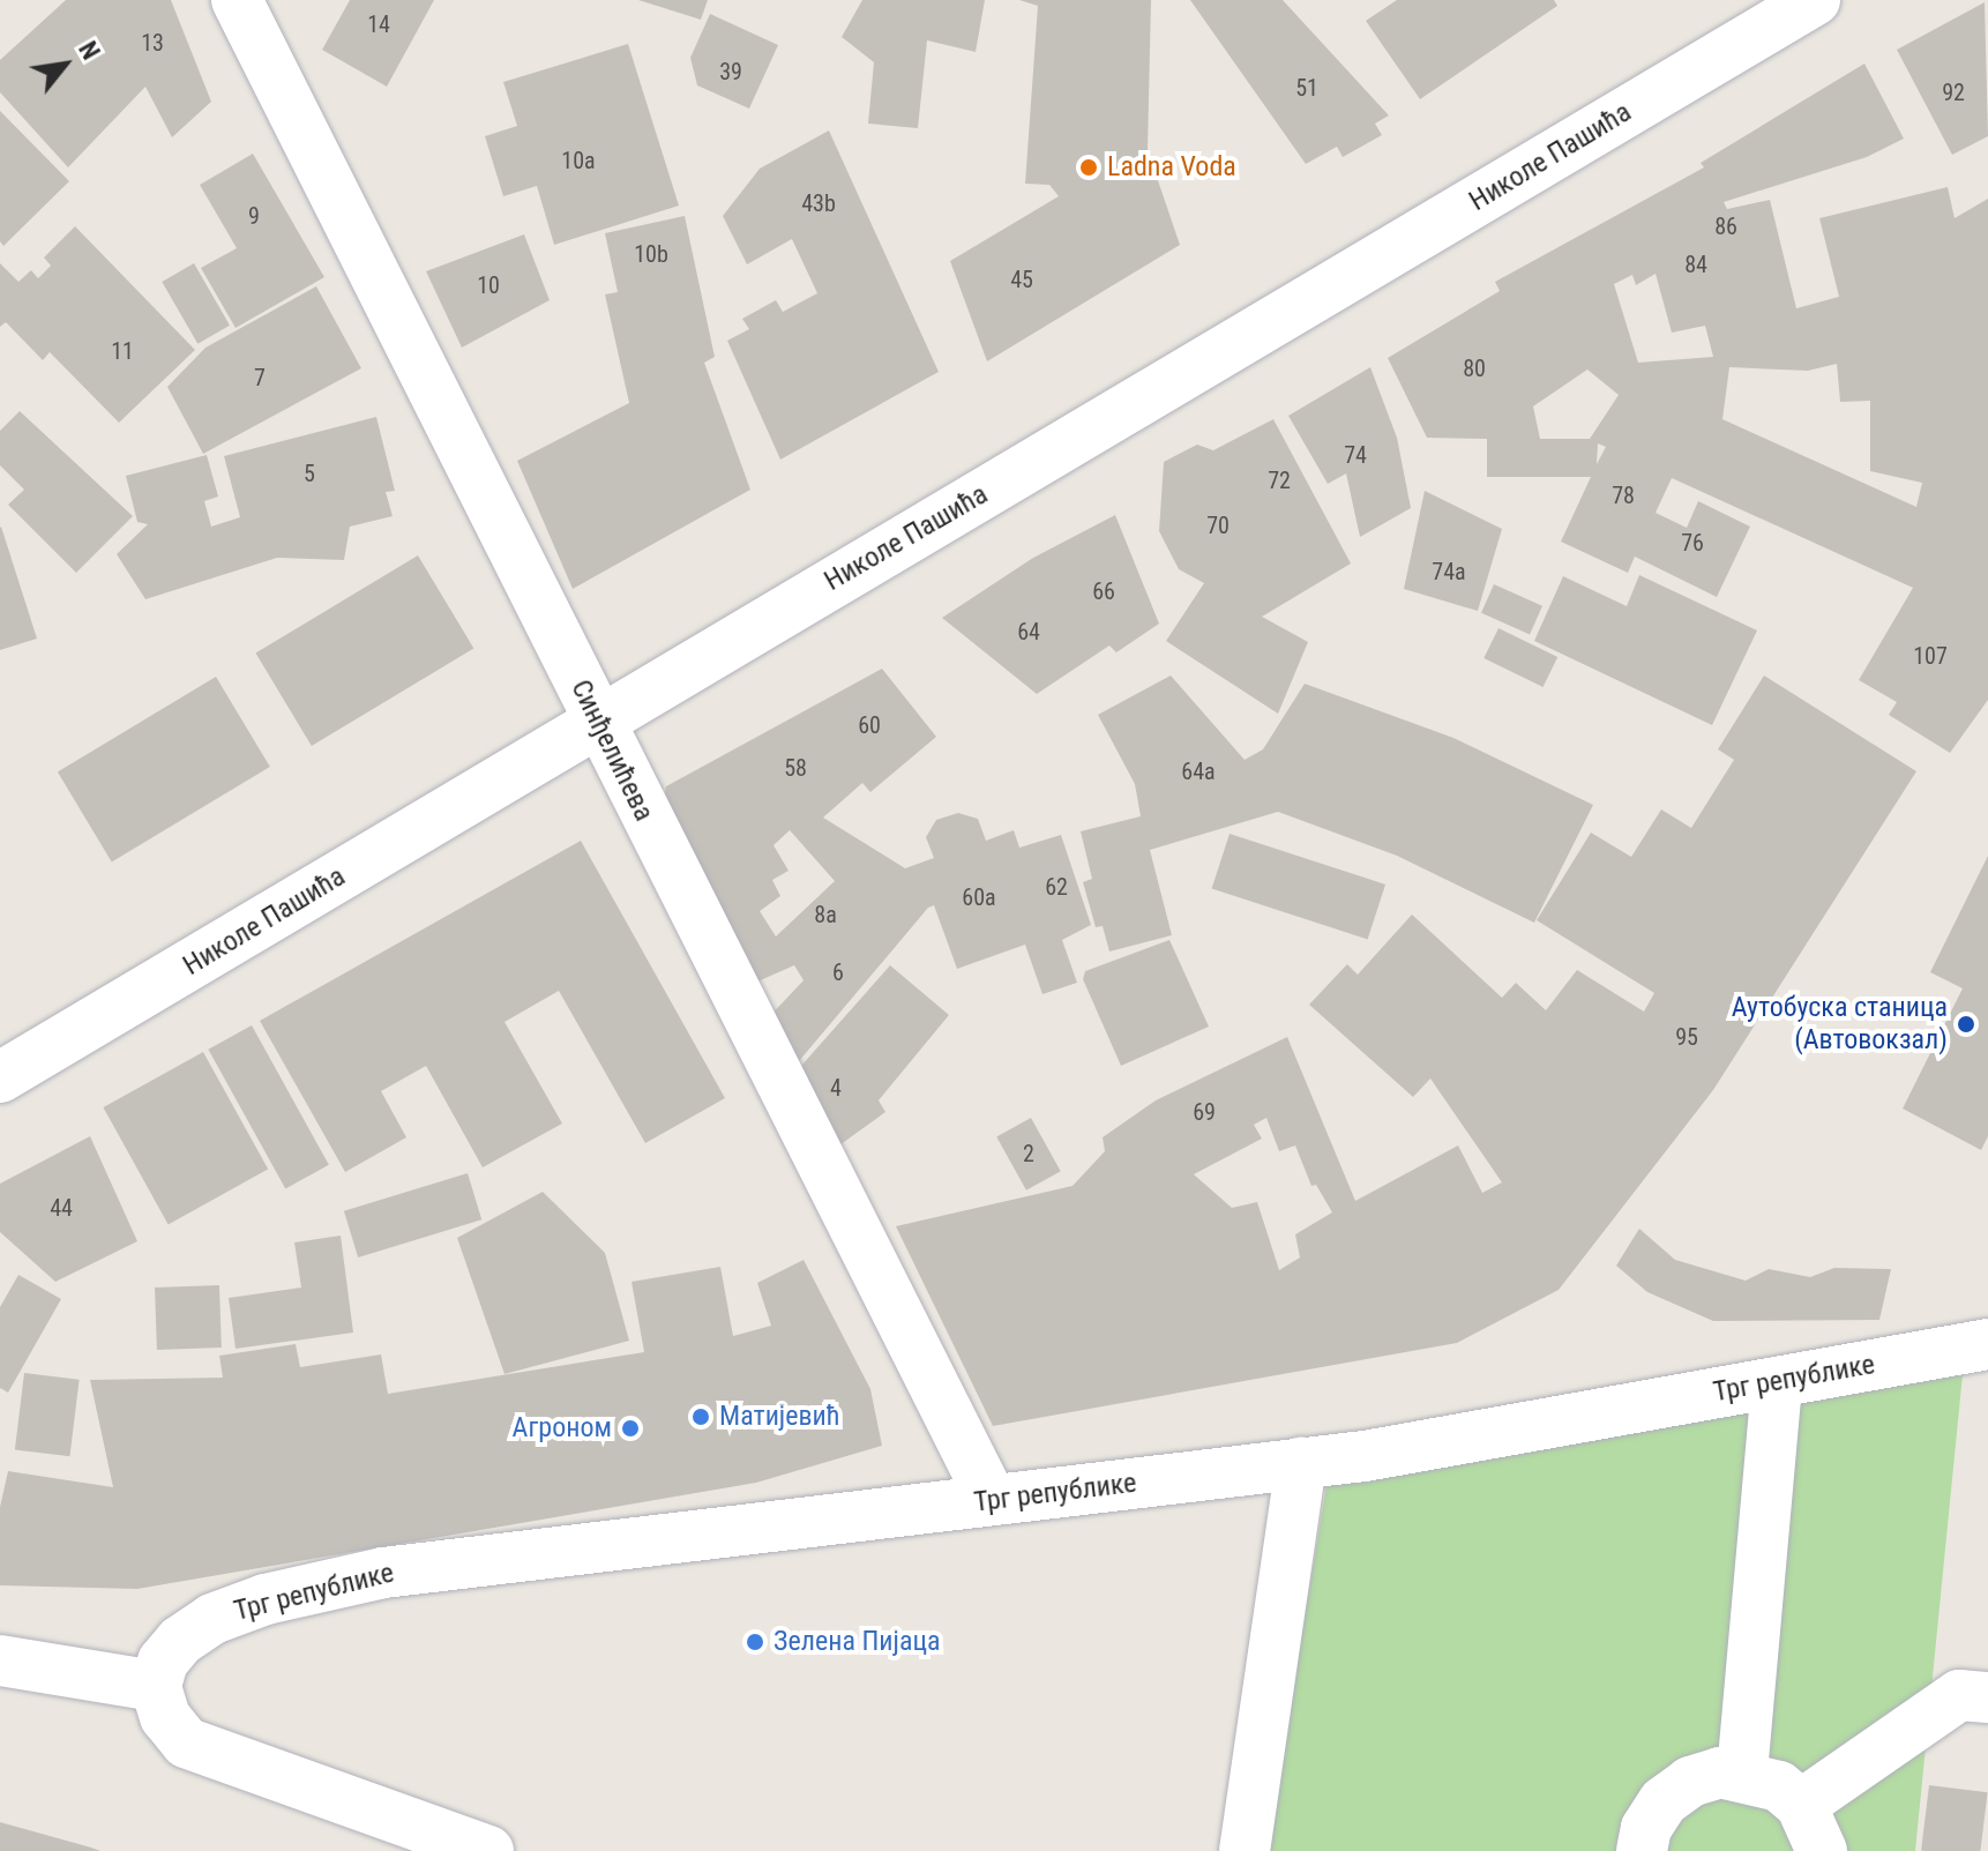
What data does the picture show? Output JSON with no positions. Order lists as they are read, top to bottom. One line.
{"streets":{"street":["Николе Пашића","Синђелићева","Трг републике"]},"crossings":[["Николе Пашића","Синђелићева"],["Синђелићева","Трг републике"]],"places":["Ladna Voda","Аутобуска станица (Автовокзал)","Матијевић","Агроном","Зелена Пијаца"],"house_numbers":["14","13","39","51","92","10a","43b","9","86","10b","84","45","10","11","80","7","74","5","72","78","70","76","74a","66","64","107","60","58","64a","62","60a","8a","6","95","4","69","2","44"],"north":"top right"}
